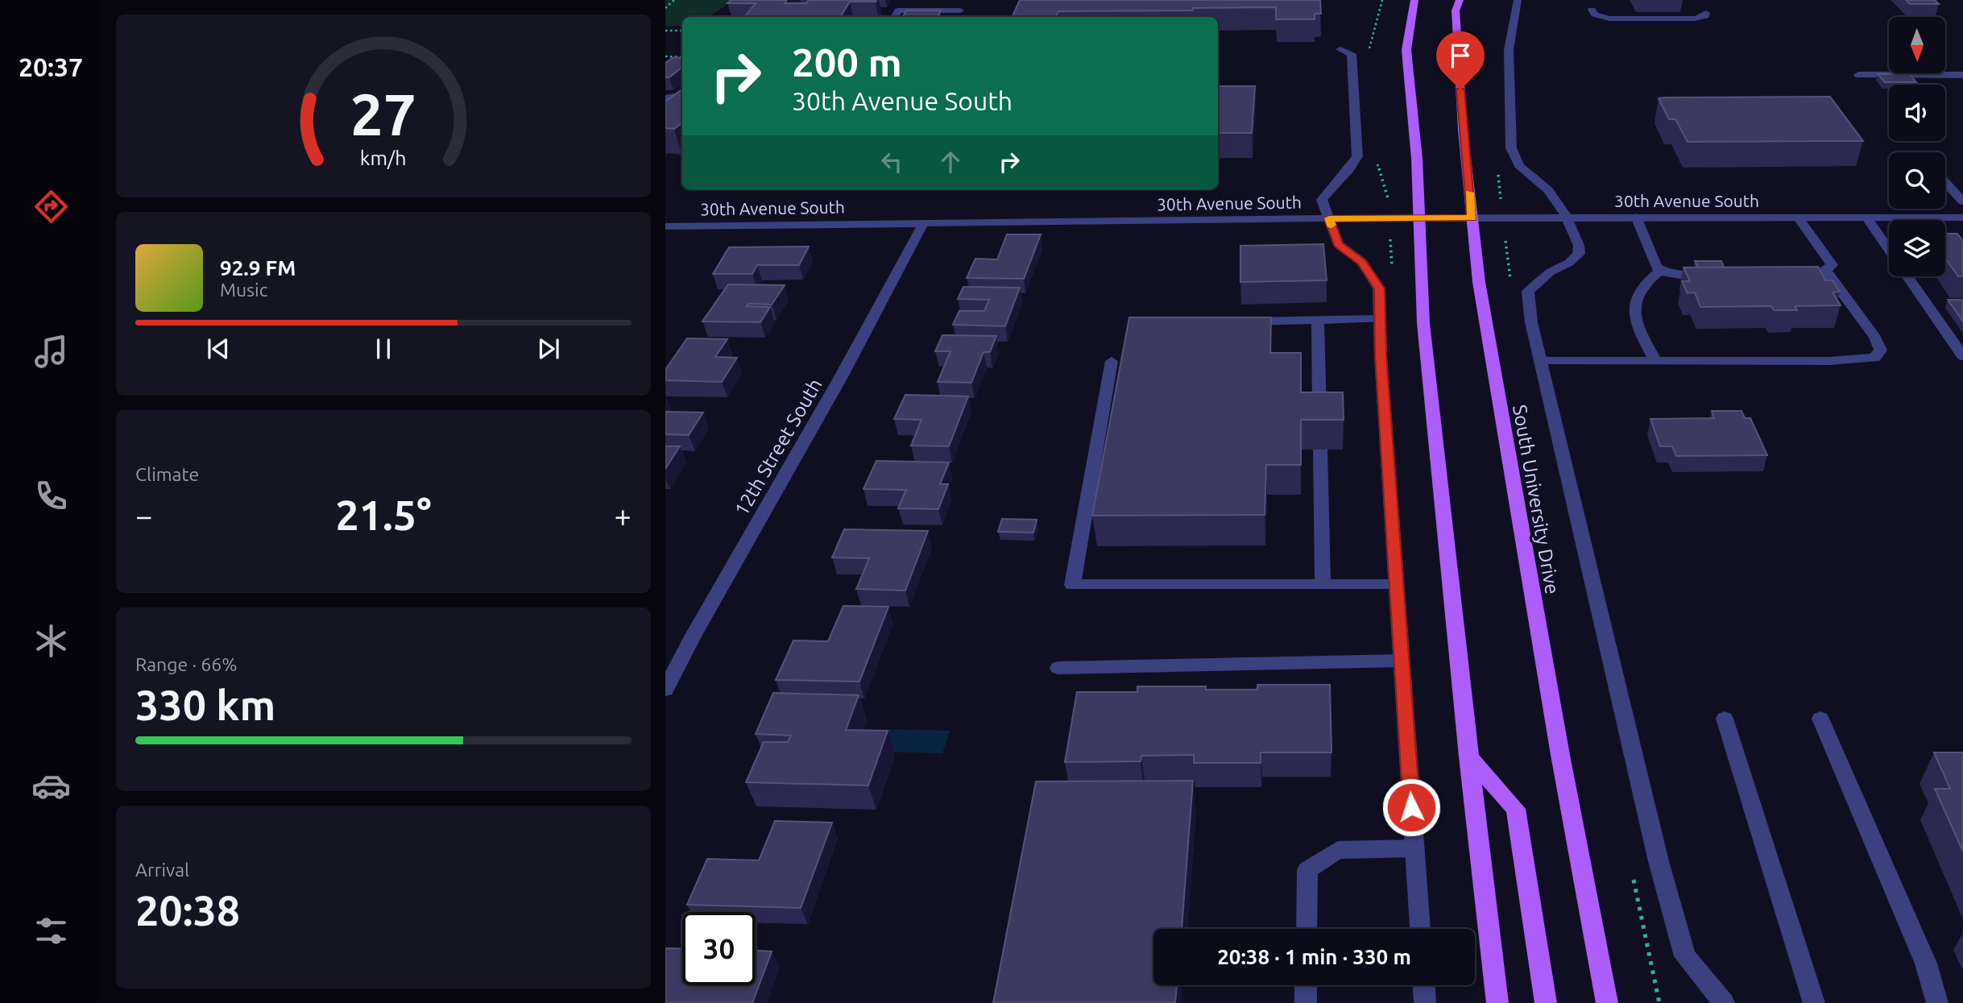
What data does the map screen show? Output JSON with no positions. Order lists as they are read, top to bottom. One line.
{"streets":{"main road":["South University Drive"],"street":["30th Avenue South","12th Street South"]},"crossings":[["30th Avenue South","12th Street South"],["30th Avenue South","South University Drive"]],"north":"bottom","page":{"tabs":"20:37","turn":["200 m","30th Avenue South"],"song":["92.9 FM","Music"],"tile":["Climate",["Range · 66%","330 km"],["Arrival","20:38"]],"heat":["−","21.5°","+"],"limit":"30","trip":"20:38 · 1 min · 330 m","gauge":["27","km/h"]}}
